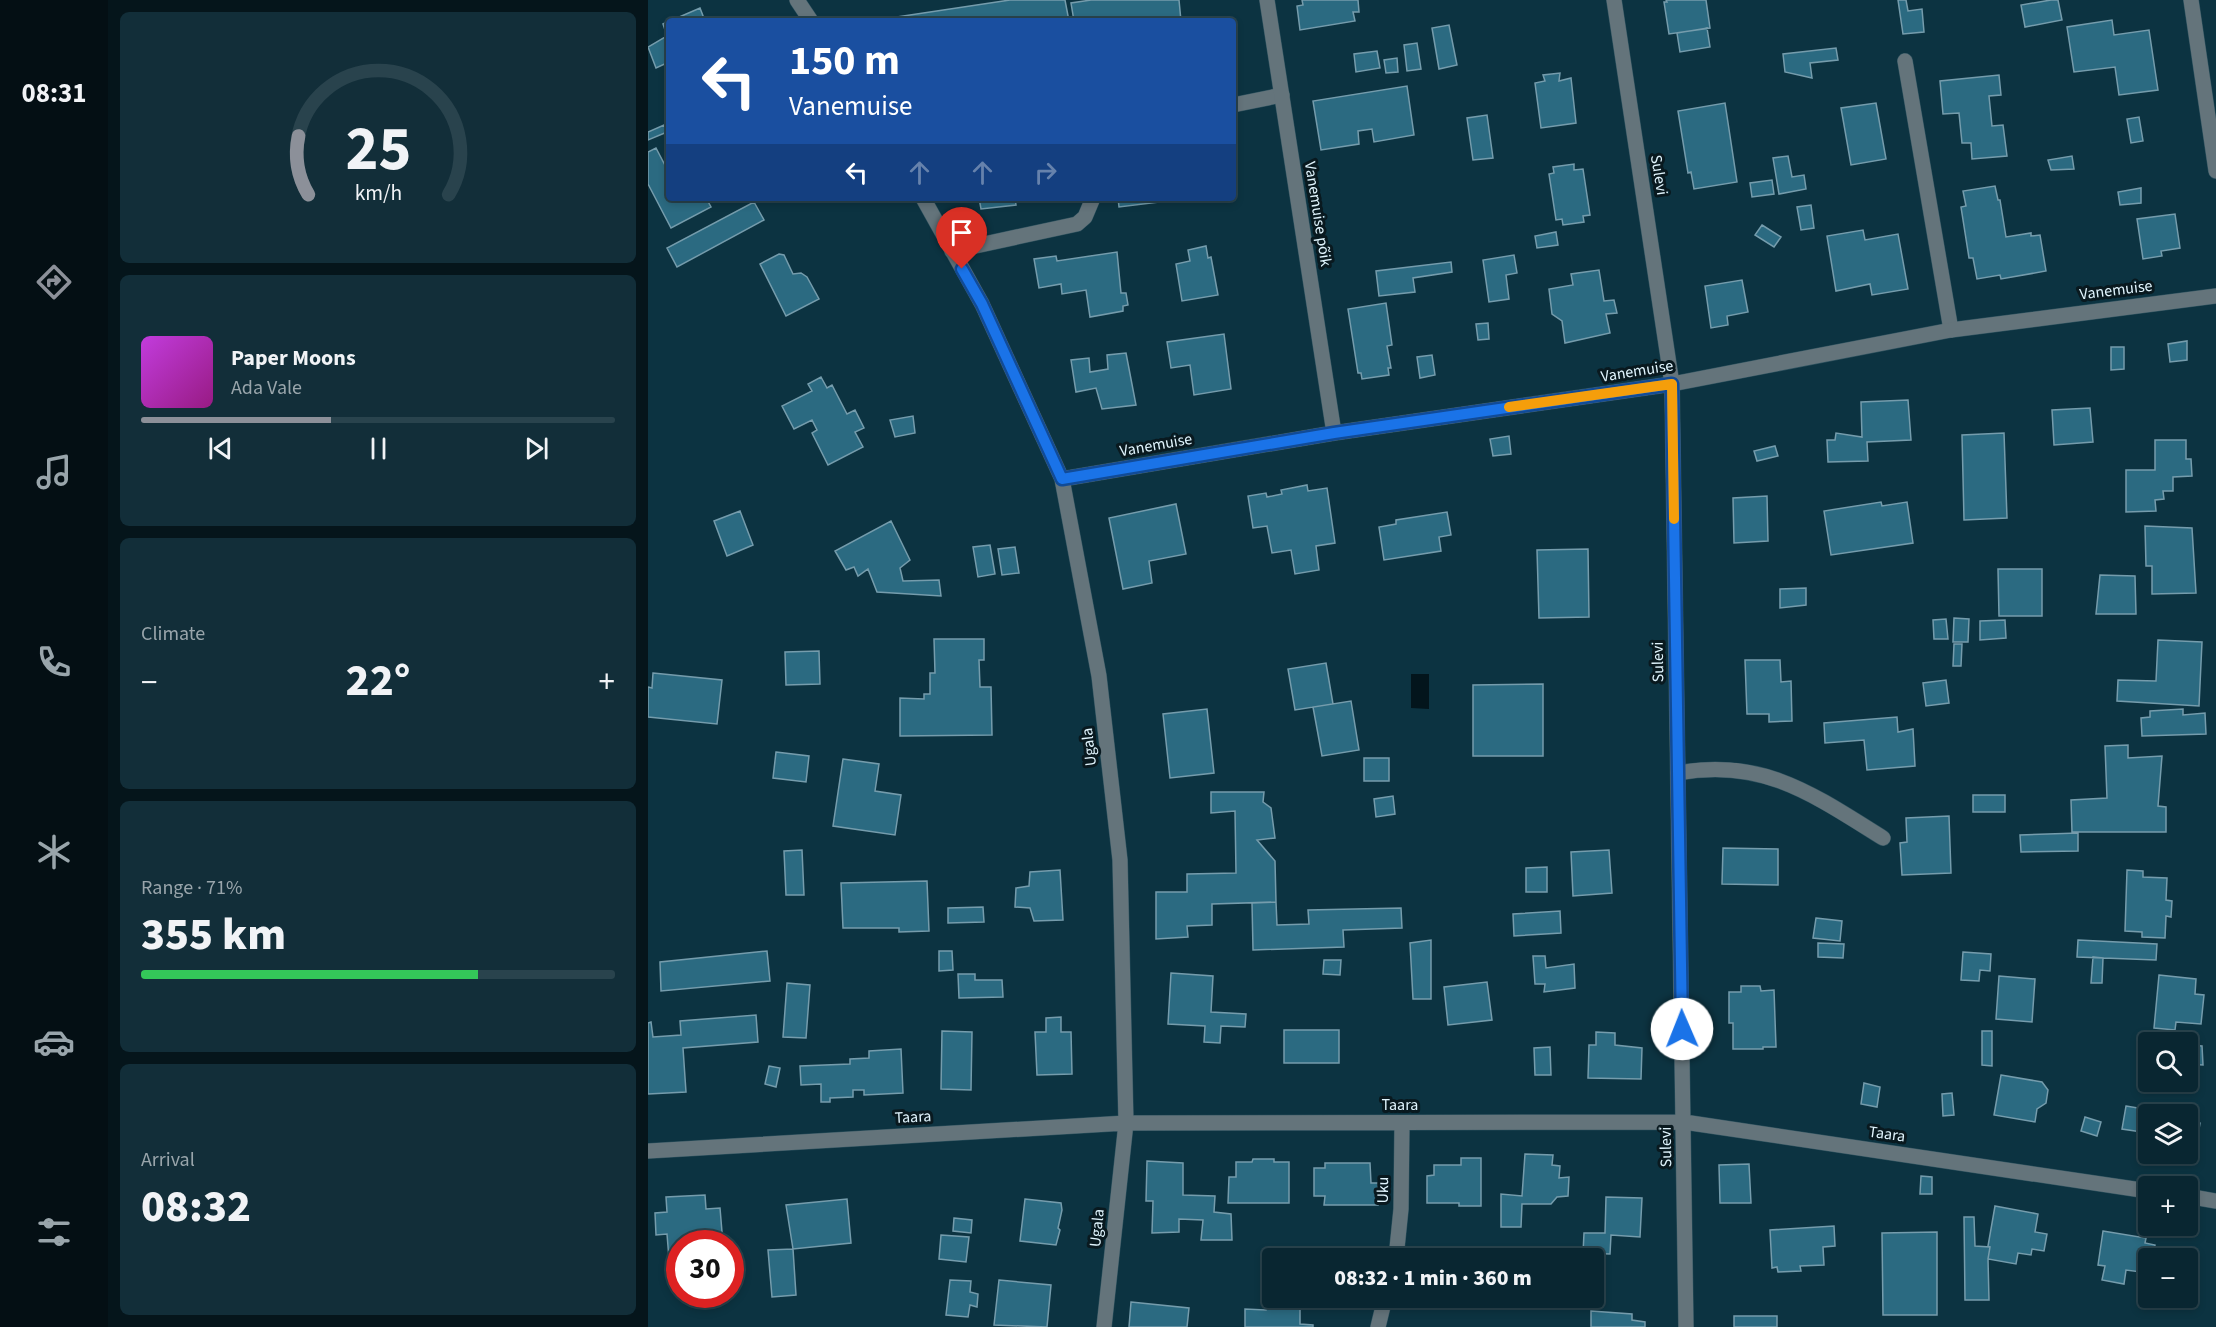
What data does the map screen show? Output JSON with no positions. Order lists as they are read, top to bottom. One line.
{"streets":{"street":["Sulevi","Vanemuise põik","Vanemuise","Ugala","Taara","Uku"]},"crossings":[["Sulevi","Vanemuise"],["Sulevi","Taara"],["Vanemuise põik","Vanemuise"],["Vanemuise","Ugala"],["Ugala","Taara"],["Taara","Uku"]],"page":{"tabs":"08:31","turn":["150 m","Vanemuise"],"song":["Paper Moons","Ada Vale"],"tile":["Climate",["Range · 71%","355 km"],["Arrival","08:32"]],"heat":["−","22°","+"],"map_buttons":["+","−"],"limit":"30","trip":"08:32 · 1 min · 360 m","gauge":["25","km/h"]}}
